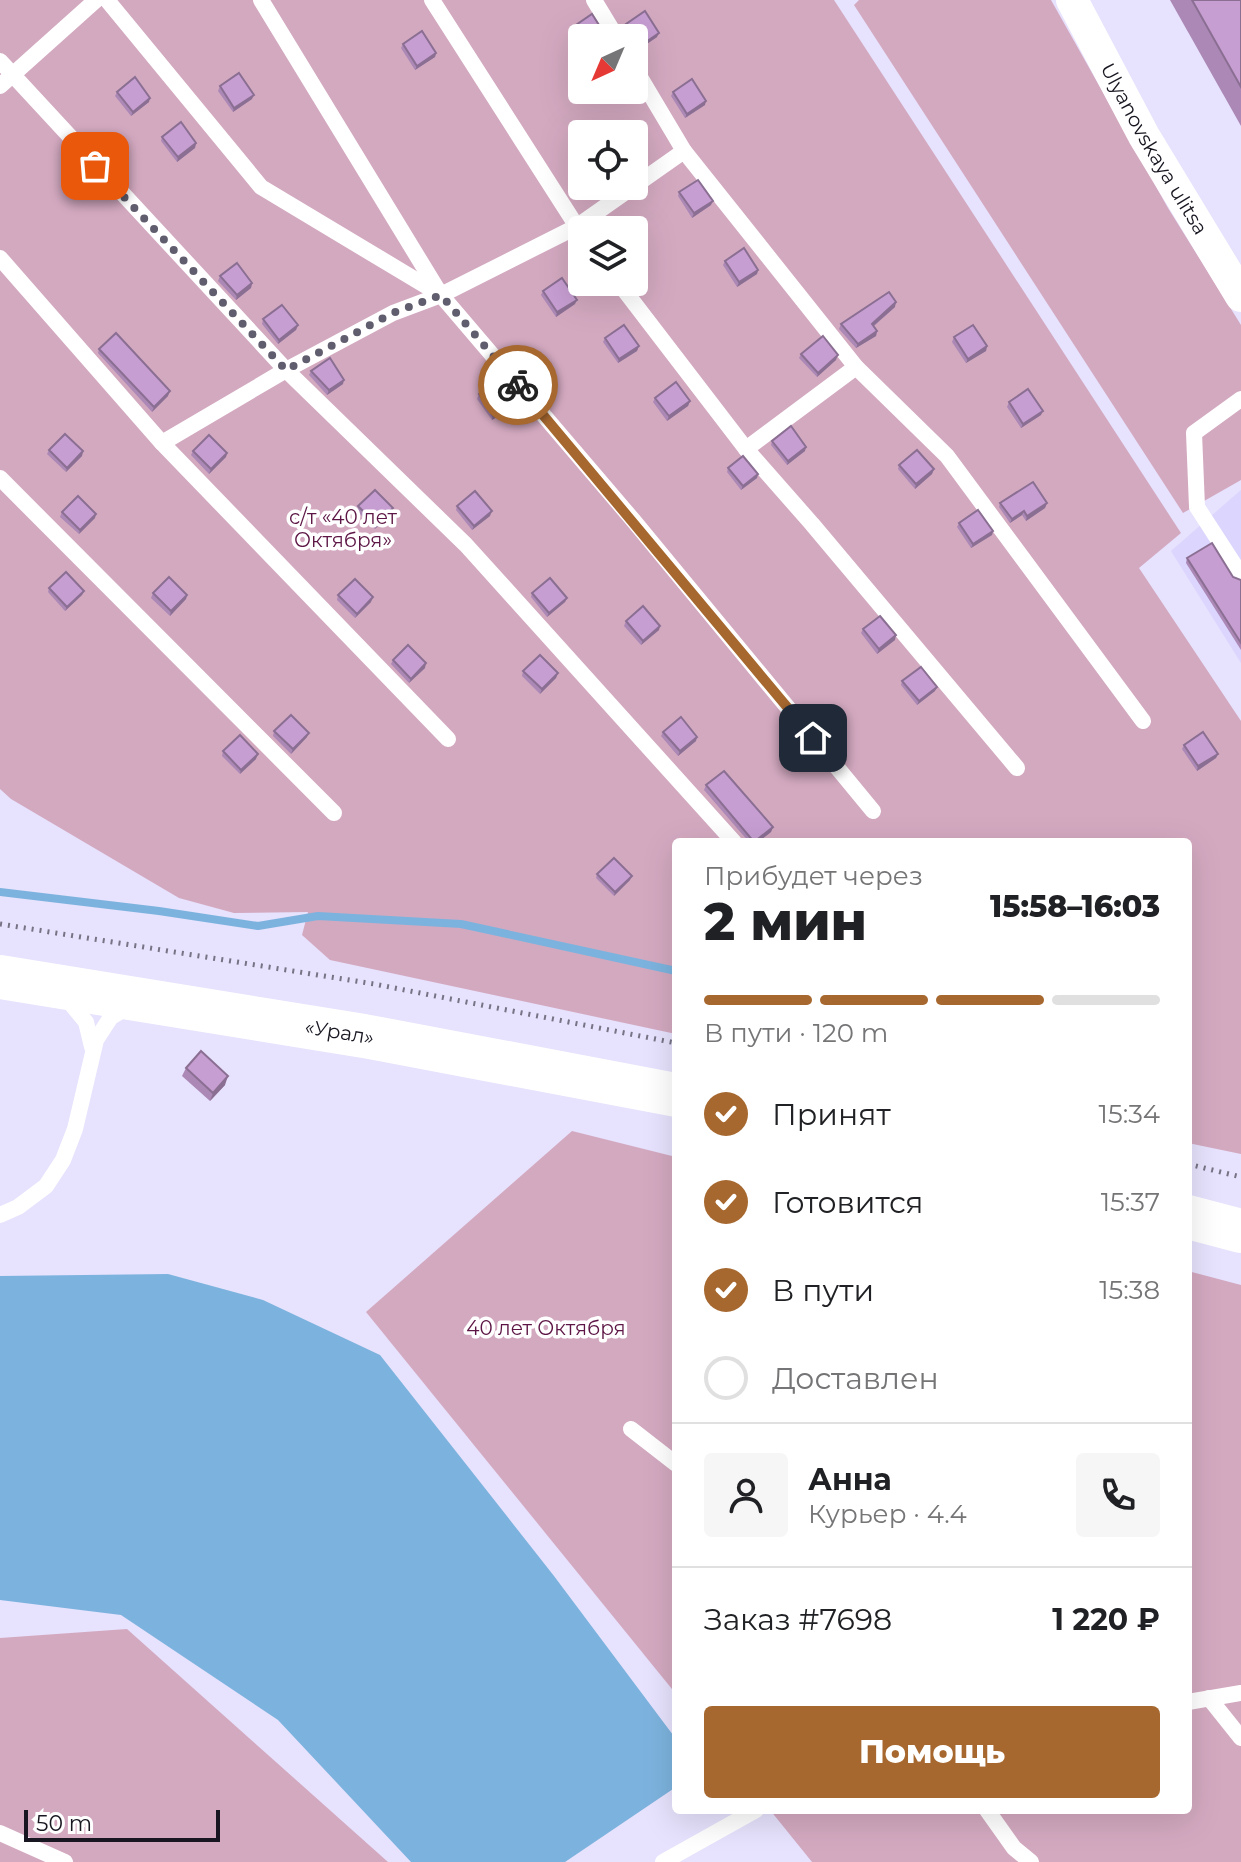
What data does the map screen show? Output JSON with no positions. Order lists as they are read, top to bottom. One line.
{"streets":{"highway":["«Урал»"],"street":["Ulyanovskaya ulitsa"]},"parks":["с/т «40 лет Октября»","40 лет Октября"],"scale_bar":"50 m","north":"bottom left","page":{"heading":["2 мин","Прибудет через","15:58–16:03"],"panel":["Анна","Курьер · 4.4","Заказ #7698","1 220 ₽"],"bar":"В пути · 120 m","list":[["Принят","15:34"],["Готовится","15:37"],["В пути","15:38"],"Доставлен"],"buttons":"Помощь","scale":"50 m"}}
